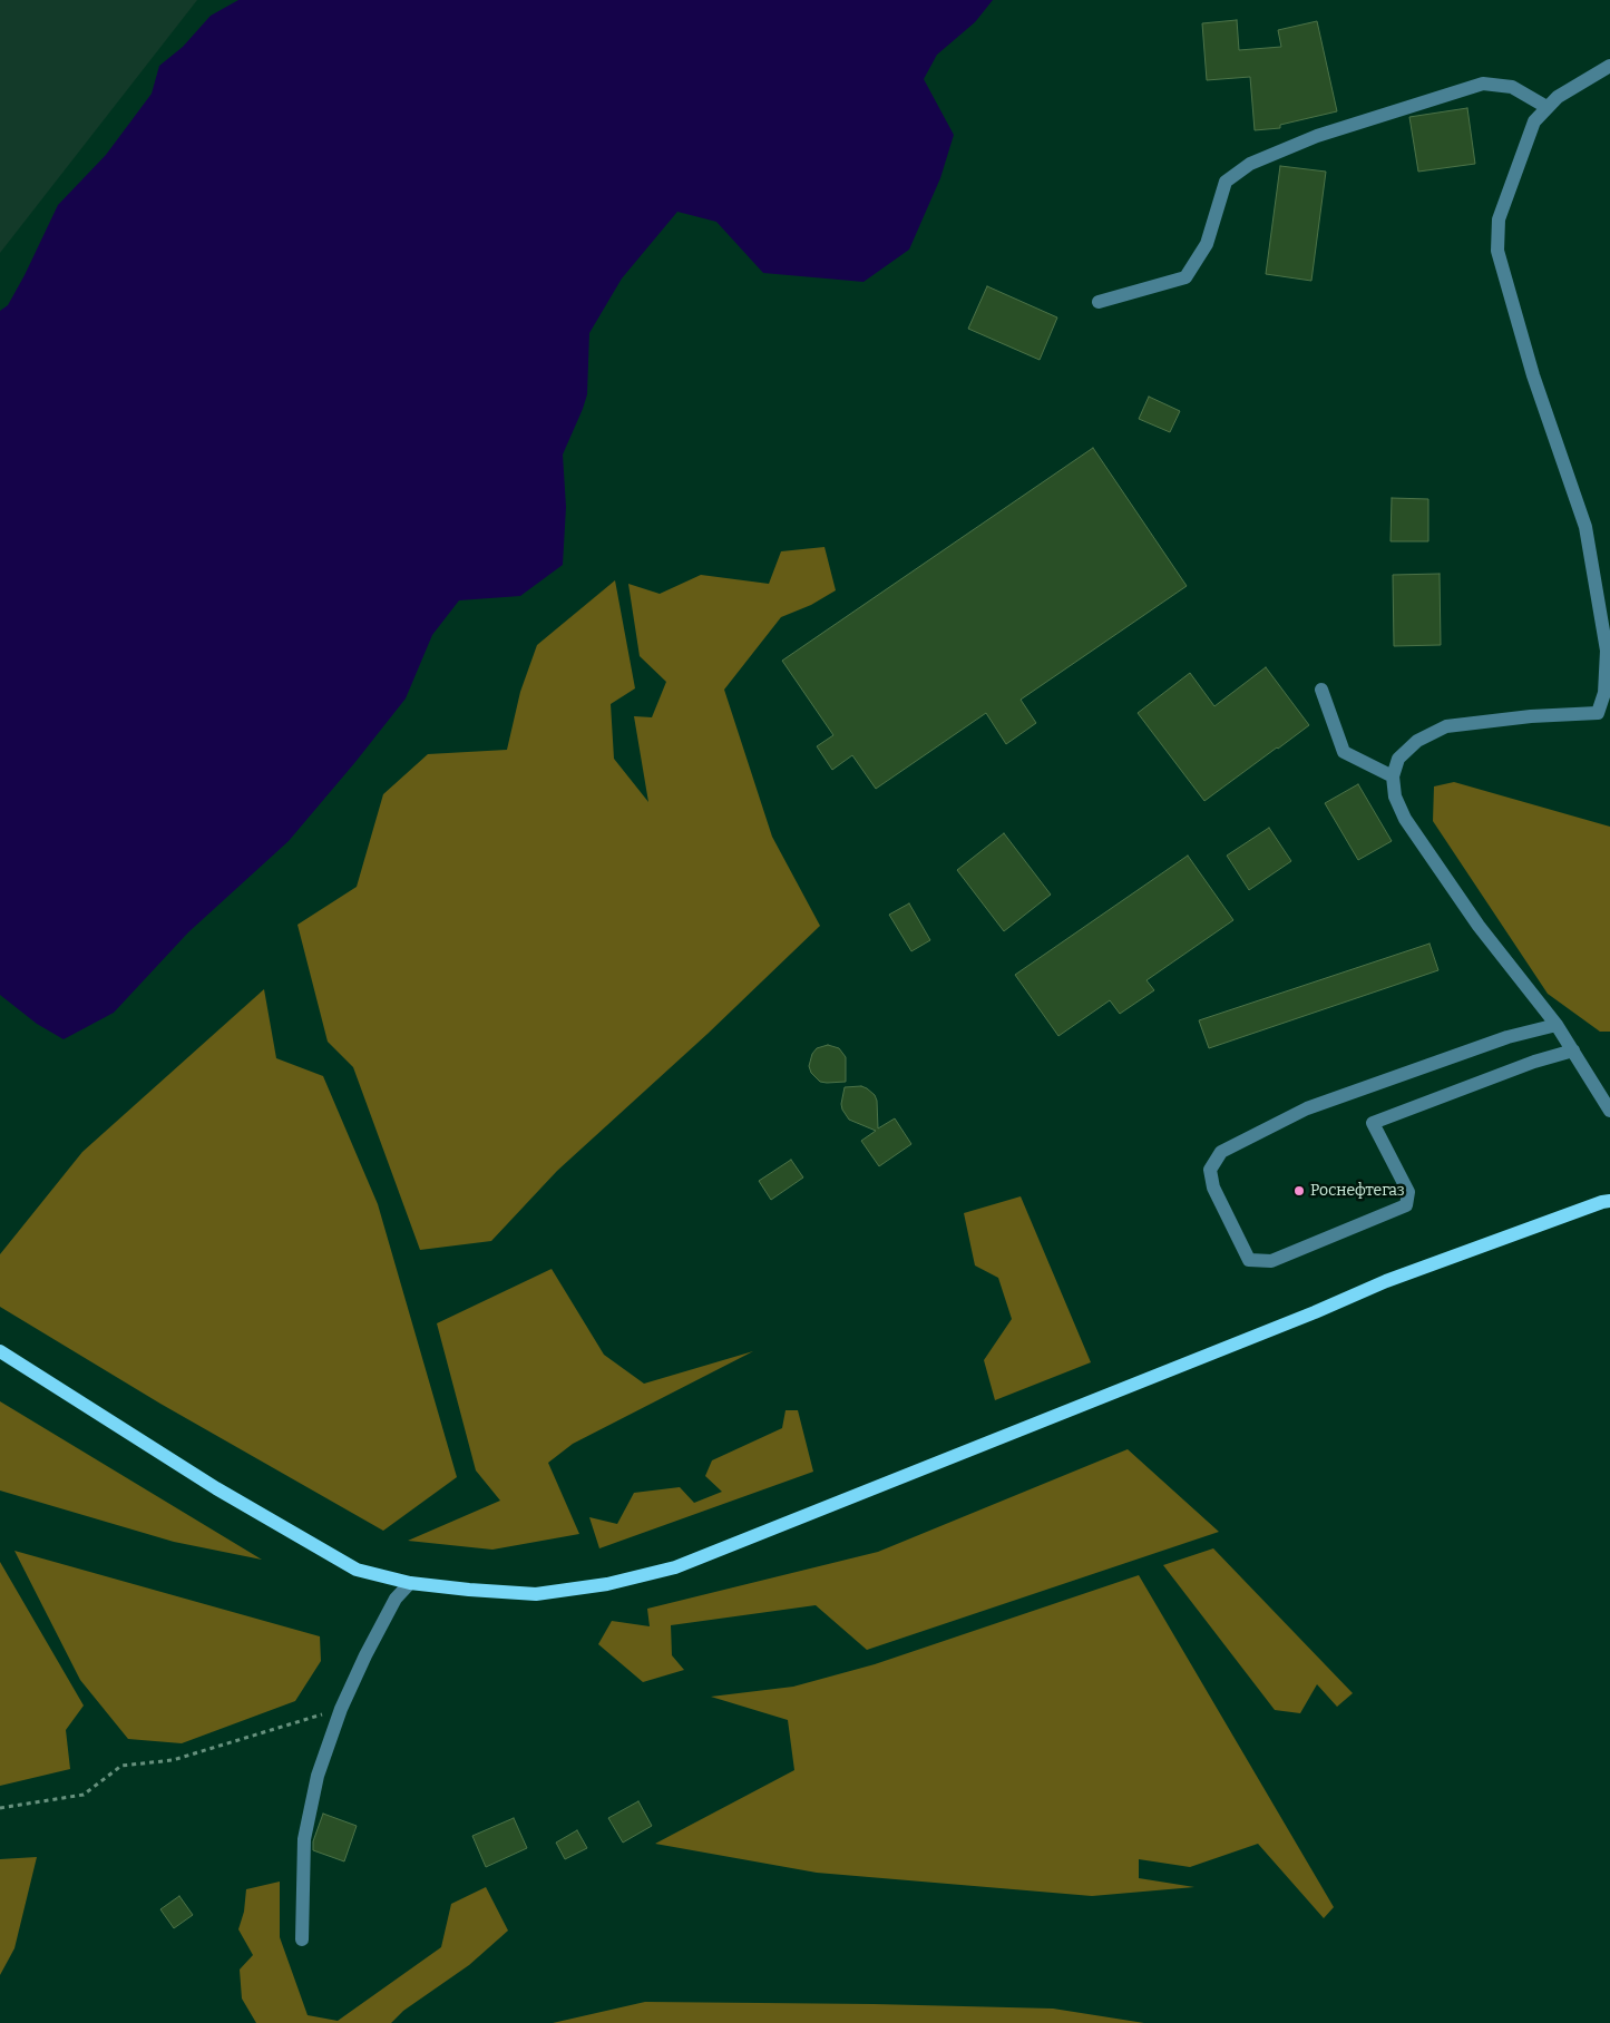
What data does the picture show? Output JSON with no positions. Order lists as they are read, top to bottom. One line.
{"places":["Роснефтегаз"]}
